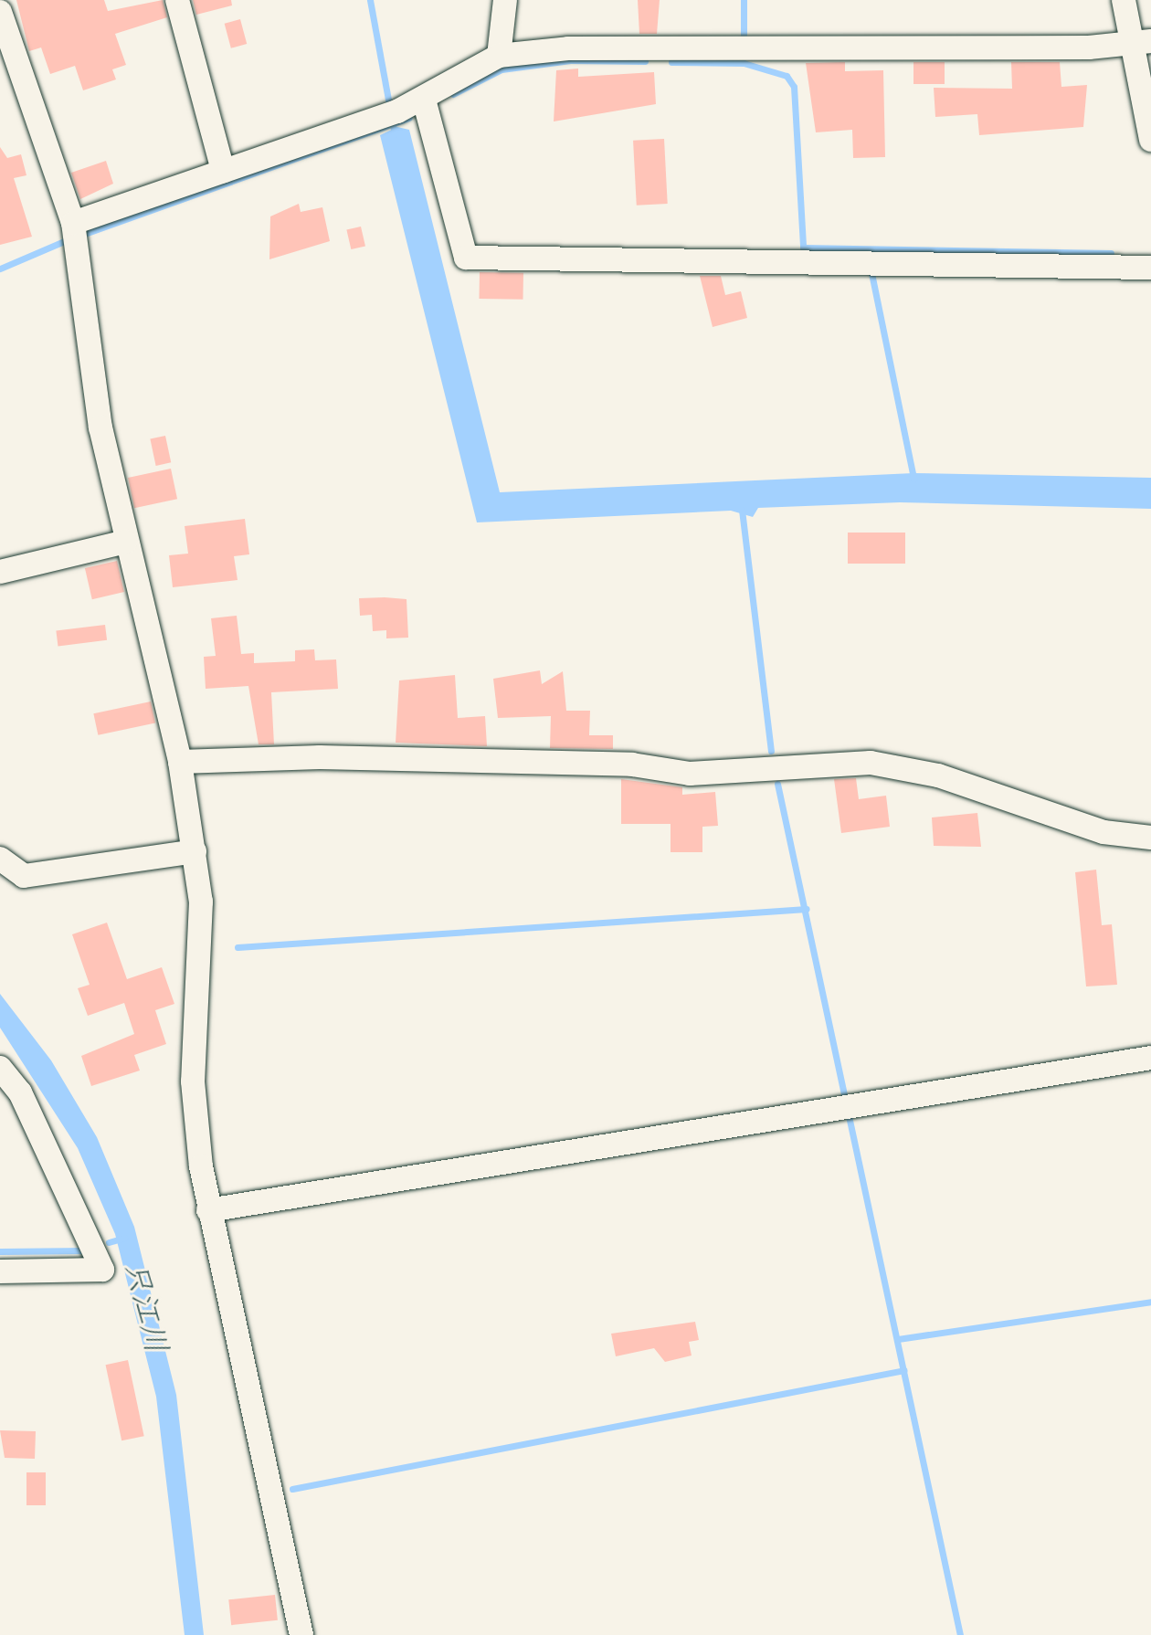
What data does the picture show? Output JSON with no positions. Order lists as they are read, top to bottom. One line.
{"water":["只江川"]}
